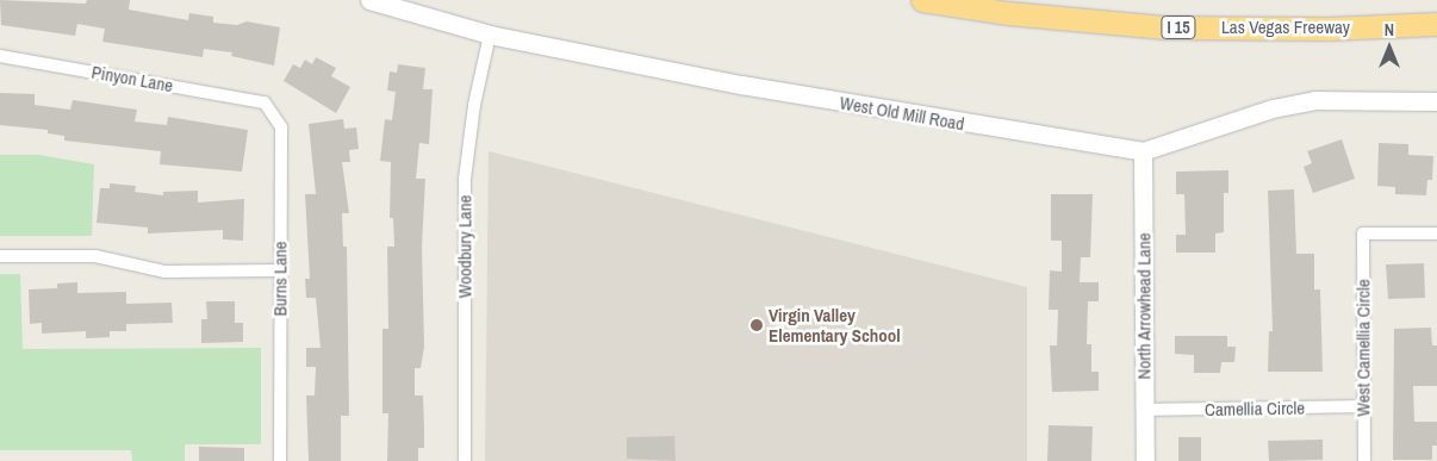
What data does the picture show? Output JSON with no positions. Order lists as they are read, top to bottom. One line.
{"streets":{"highway":["I 15","Las Vegas Freeway"],"street":["Pinyon Lane","West Old Mill Road","Woodbury Lane","Burns Lane","North Arrowhead Lane","West Camellia Circle","Camellia Circle"]},"crossings":[["Pinyon Lane","Burns Lane"],["West Old Mill Road","Woodbury Lane"],["West Old Mill Road","North Arrowhead Lane"],["North Arrowhead Lane","Camellia Circle"],["West Camellia Circle","Camellia Circle"]],"places":["Virgin Valley Elementary School"],"north":"top"}
